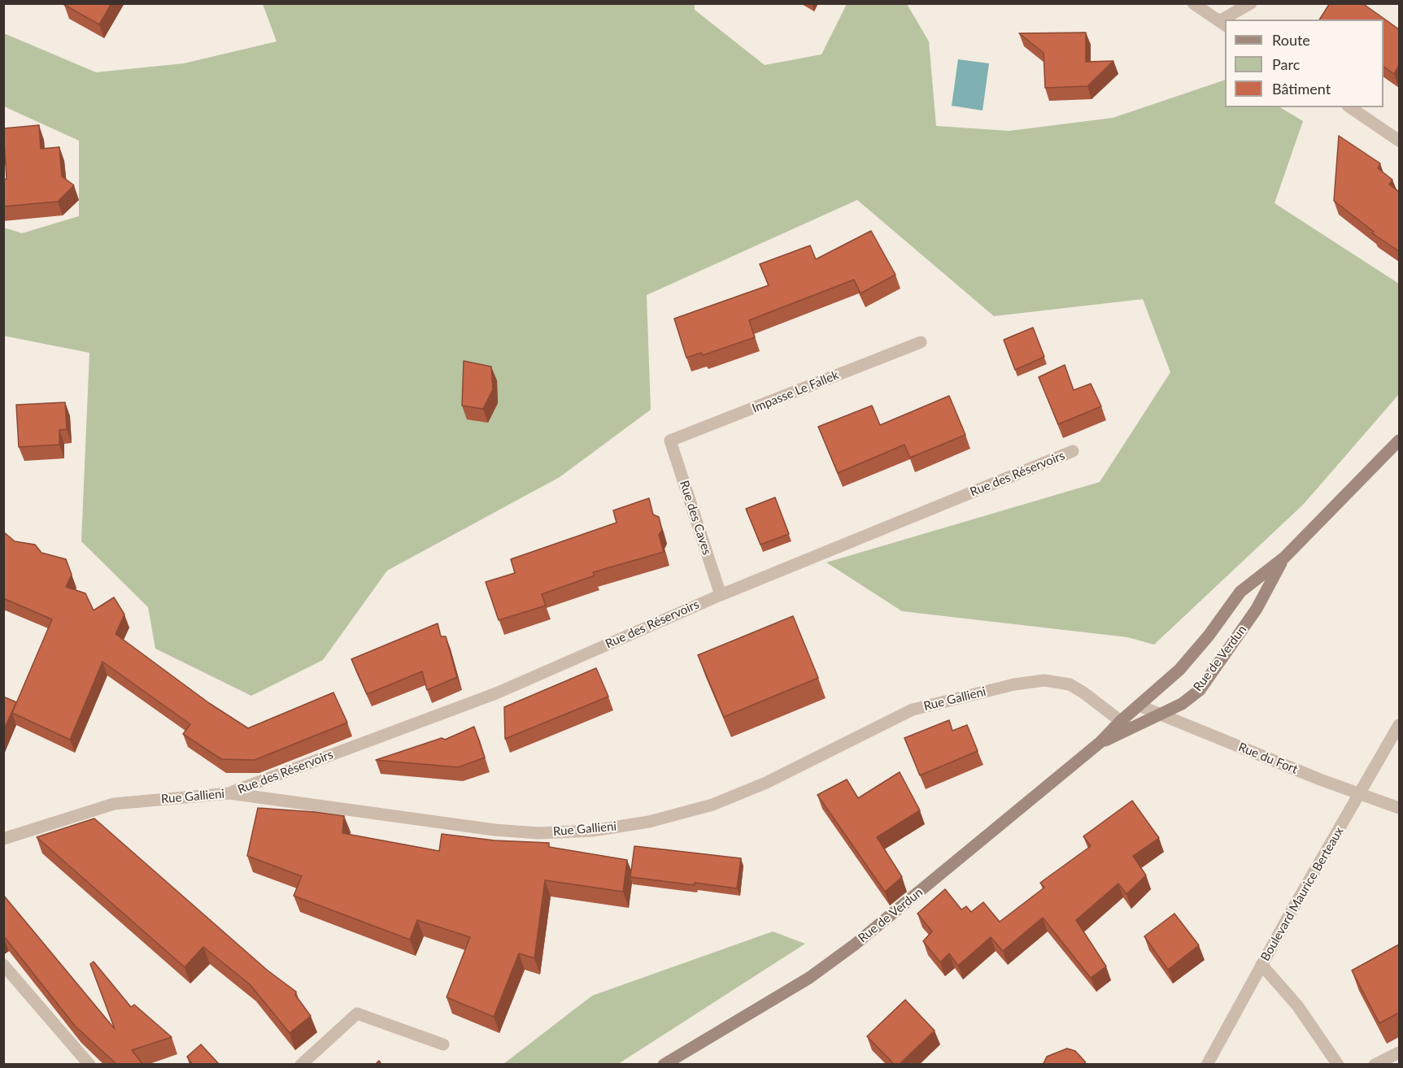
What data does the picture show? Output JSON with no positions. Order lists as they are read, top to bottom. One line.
{"streets":{"main road":["Rue de Verdun"],"street":["Impasse Le Fallek","Rue des Réservoirs","Rue des Caves","Rue Gallieni","Rue du Fort","Boulevard Maurice Berteaux"]},"crossings":[["Impasse Le Fallek","Rue des Caves"],["Rue des Réservoirs","Rue des Caves"],["Rue des Réservoirs","Rue Gallieni"],["Rue de Verdun","Rue Gallieni"],["Rue de Verdun","Rue du Fort"],["Rue du Fort","Boulevard Maurice Berteaux"]],"legend":["Route","Parc","Bâtiment"]}
